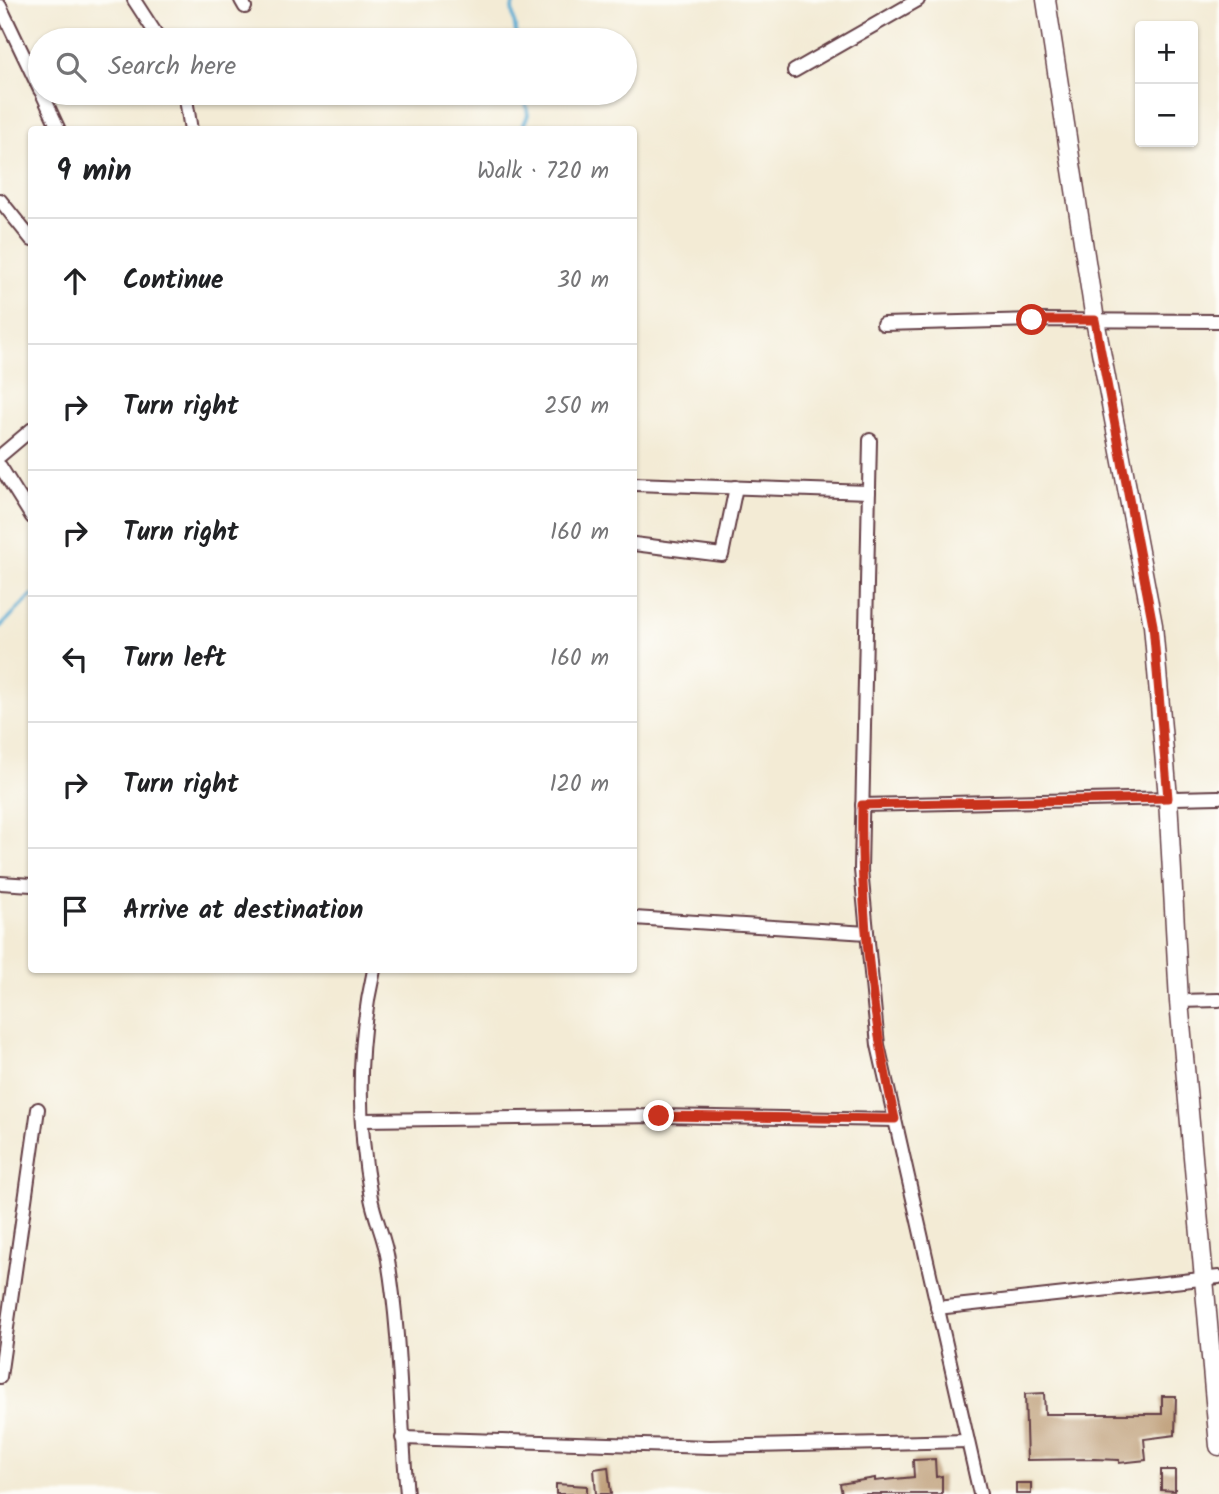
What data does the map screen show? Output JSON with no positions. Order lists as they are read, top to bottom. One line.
{"page":{"map_buttons":["+","−"],"search":"Search here","heading":["9 min","Walk · 720 m"],"list":[["Continue","30 m"],["Turn right","250 m"],["Turn right","160 m"],["Turn left","160 m"],["Turn right","120 m"],"Arrive at destination"]}}
